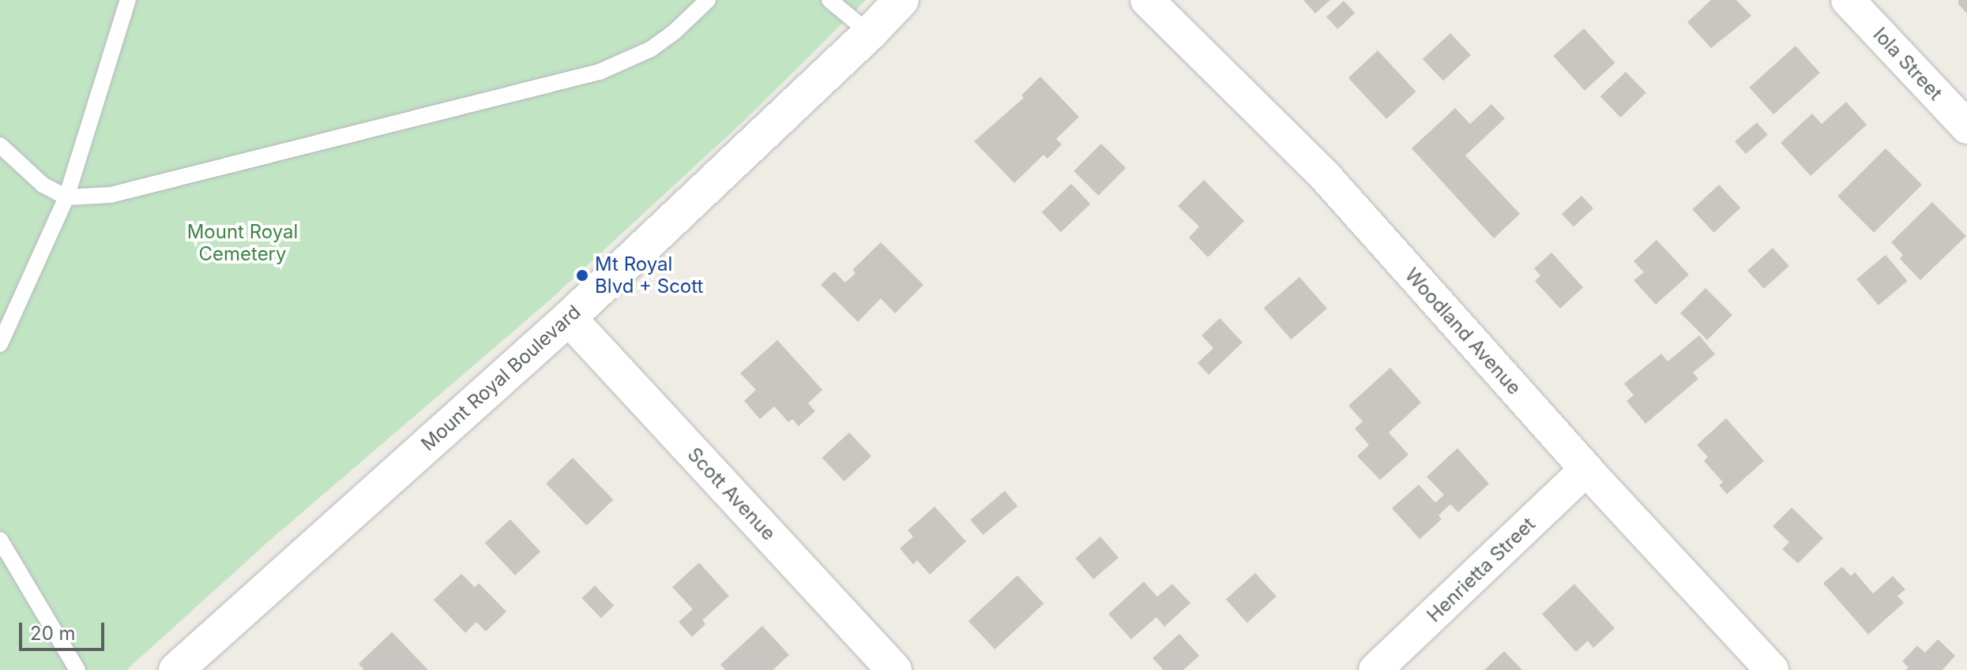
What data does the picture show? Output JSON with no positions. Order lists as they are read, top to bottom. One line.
{"streets":{"main road":["Mount Royal Boulevard","Scott Avenue"],"street":["Iola Street","Woodland Avenue","Henrietta Street"]},"crossings":[["Woodland Avenue","Henrietta Street"],["Mount Royal Boulevard","Scott Avenue"]],"parks":["Mount Royal Cemetery"],"places":["Mt Royal Blvd + Scott"],"scale_bar":"20 m"}
